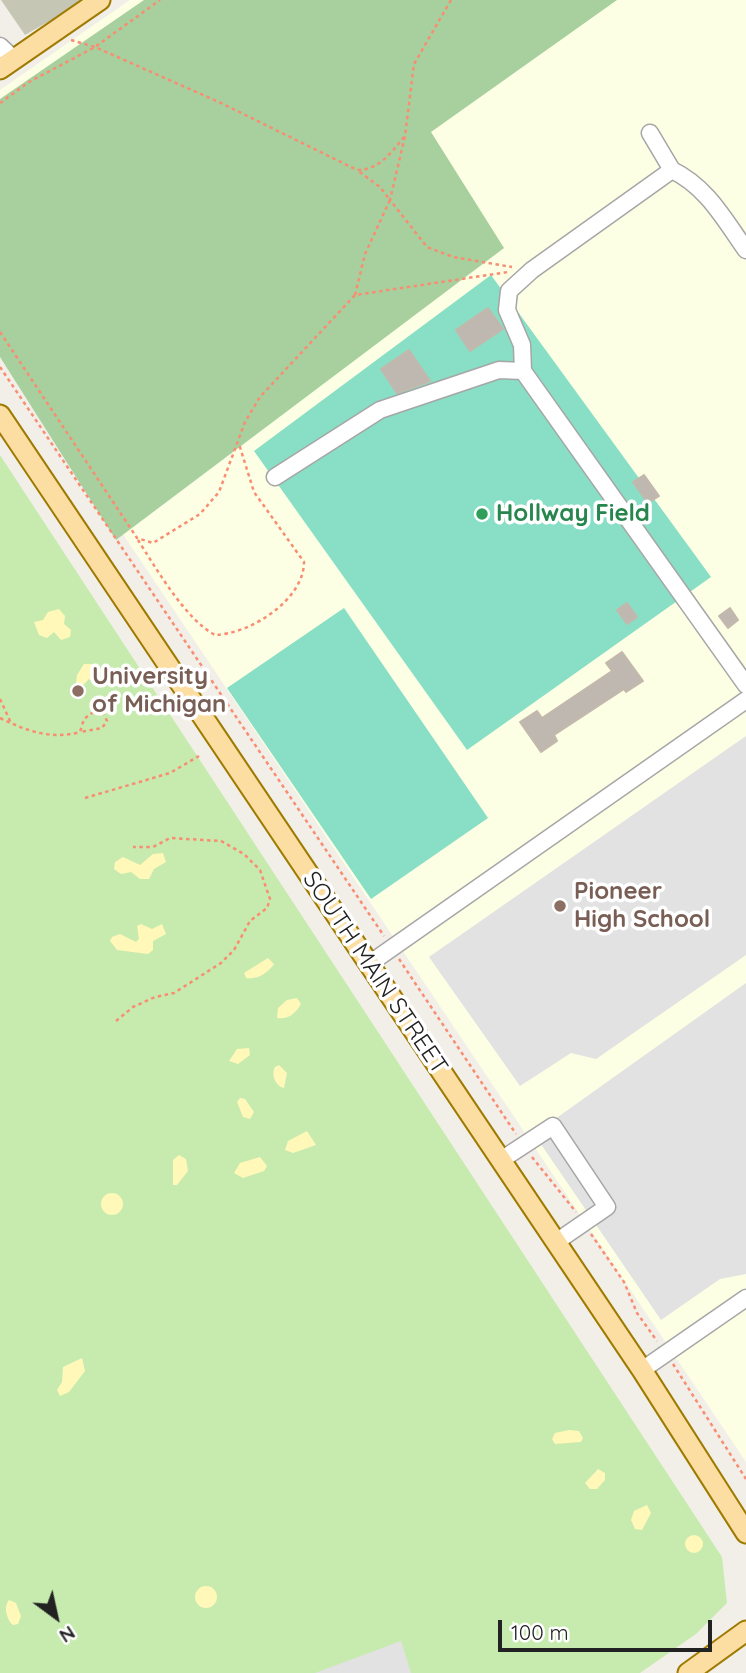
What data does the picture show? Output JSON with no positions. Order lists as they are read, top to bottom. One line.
{"streets":{"main road":["SOUTH MAIN STREET"]},"places":["Hollway Field","University of Michigan","Pioneer High School"],"scale_bar":"100 m","north":"bottom right"}
